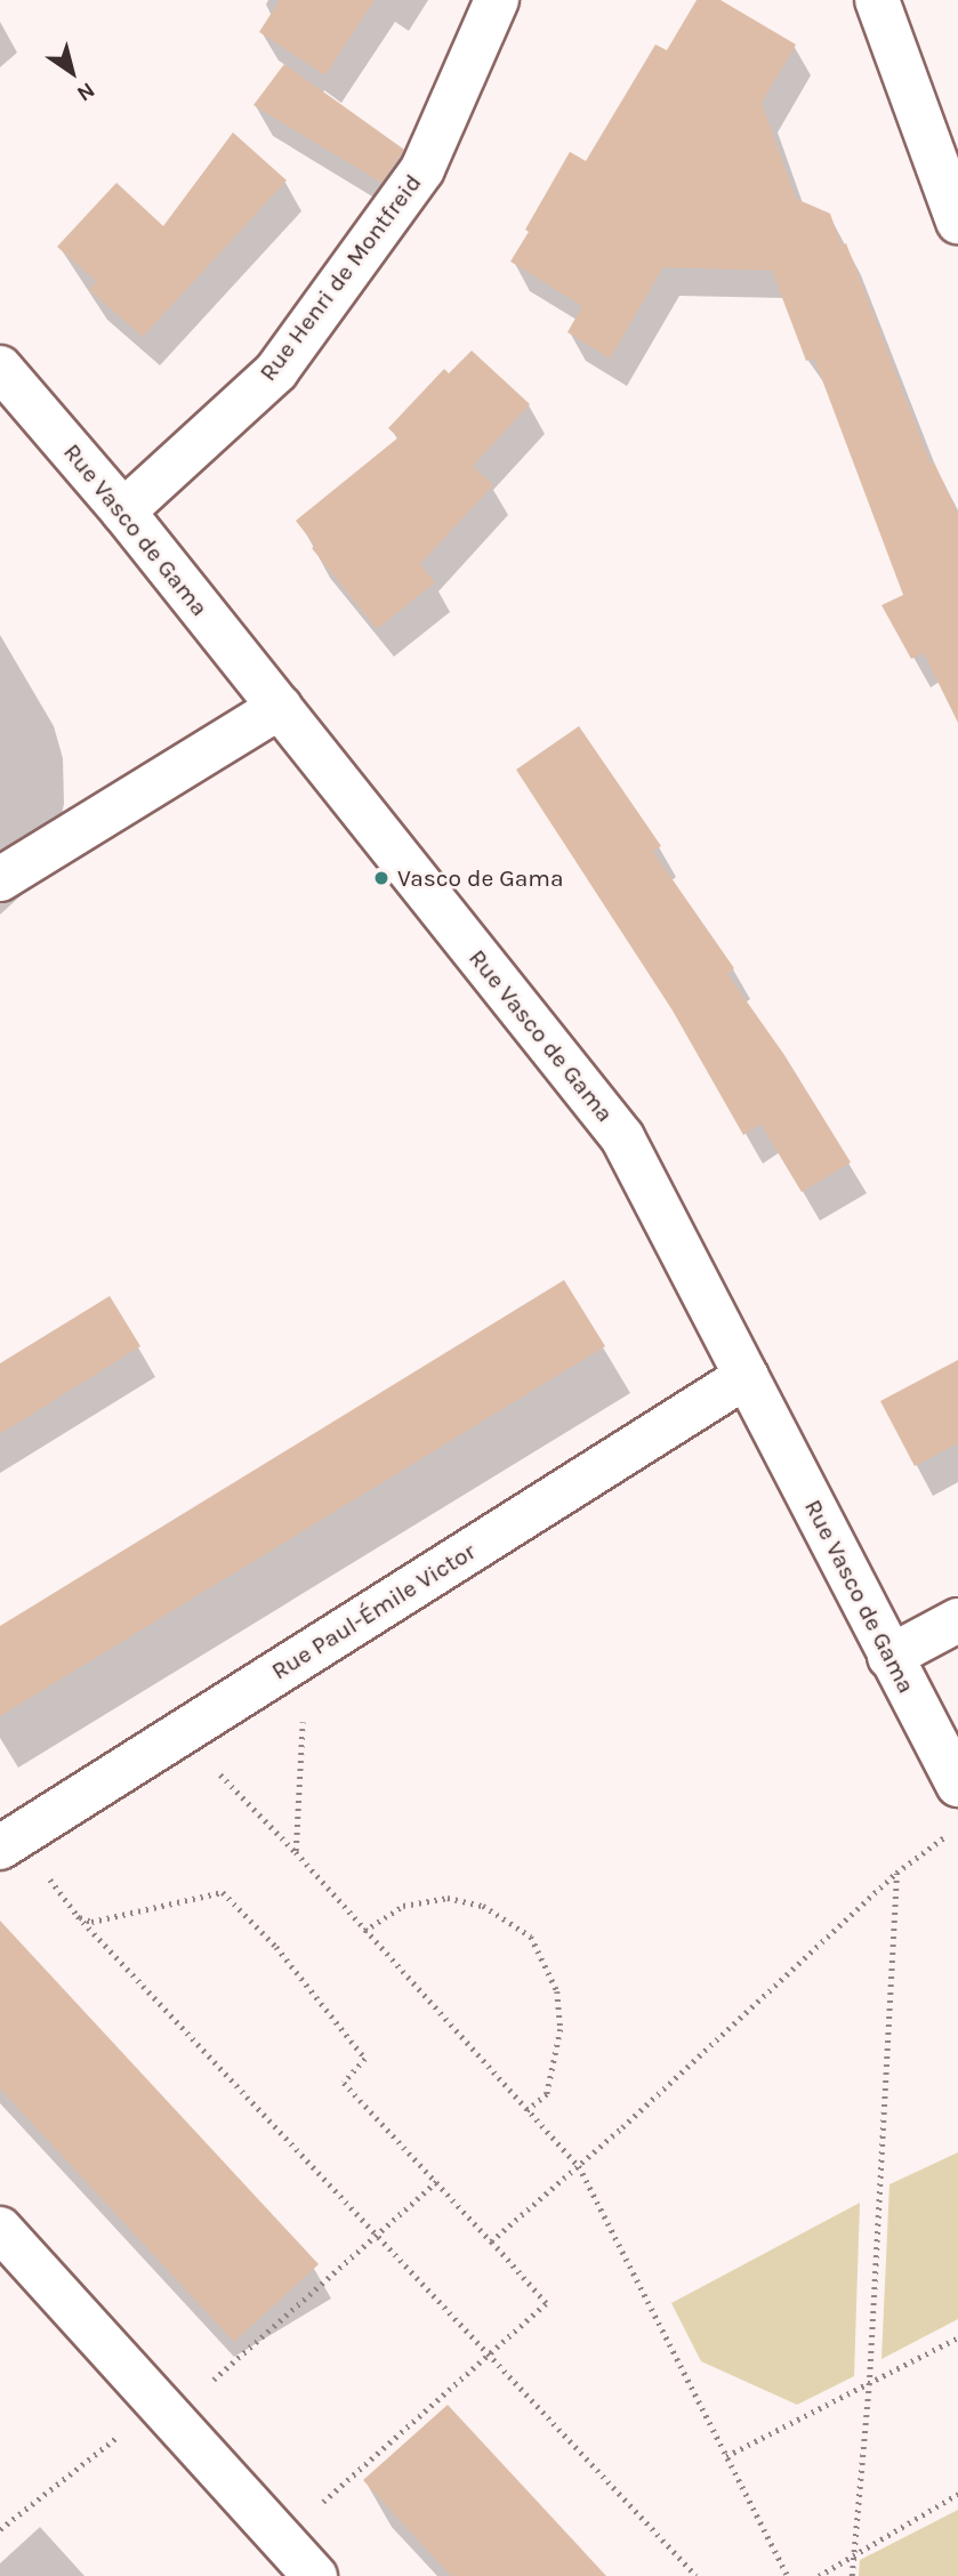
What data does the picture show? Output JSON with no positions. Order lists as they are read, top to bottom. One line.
{"streets":{"street":["Rue Henri de Montfreid","Rue Vasco de Gama","Rue Paul-Émile Victor"]},"crossings":[["Rue Henri de Montfreid","Rue Vasco de Gama"],["Rue Vasco de Gama","Rue Paul-Émile Victor"]],"places":["Vasco de Gama"],"north":"bottom right"}
